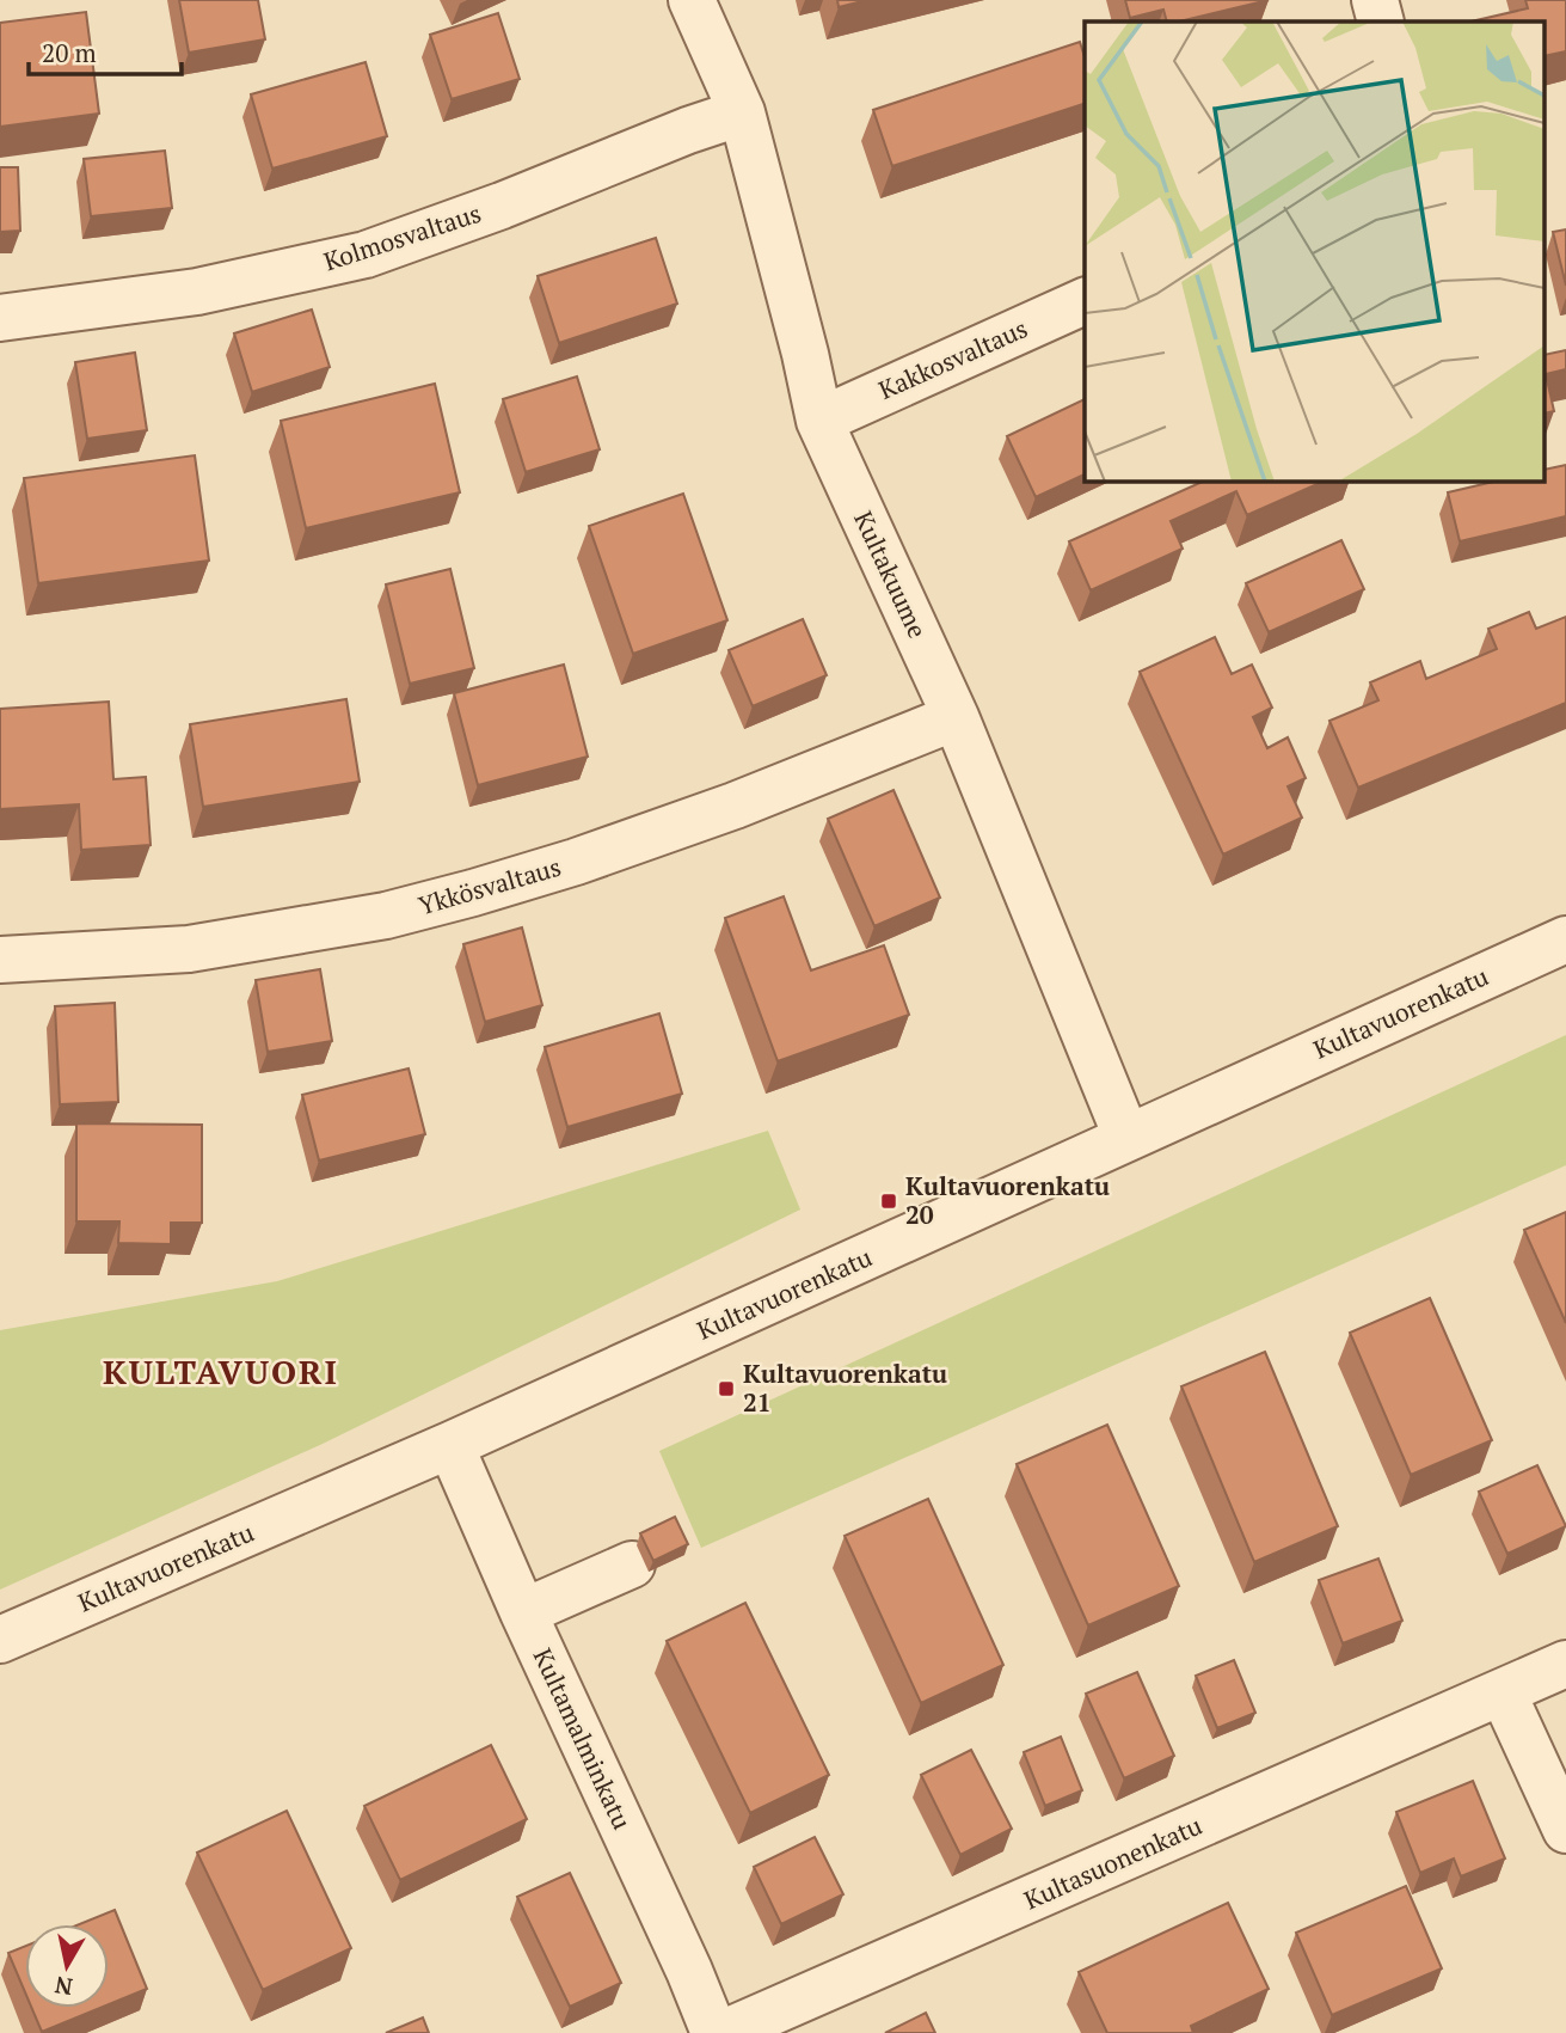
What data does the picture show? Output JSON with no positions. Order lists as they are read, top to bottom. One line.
{"streets":{"street":["Kolmosvaltaus","Kakkosvaltaus","Kultakuume","Ykkösvaltaus","Kultavuorenkatu","Kultamalminkatu","Kultasuonenkatu"]},"crossings":[["Kolmosvaltaus","Kultakuume"],["Kakkosvaltaus","Kultakuume"],["Kultakuume","Ykkösvaltaus"],["Kultakuume","Kultavuorenkatu"],["Kultavuorenkatu","Kultamalminkatu"]],"districts":["KULTAVUORI"],"places":{"transit":["Kultavuorenkatu 20","Kultavuorenkatu 21"]},"scale_bar":"20 m","north":"bottom"}
